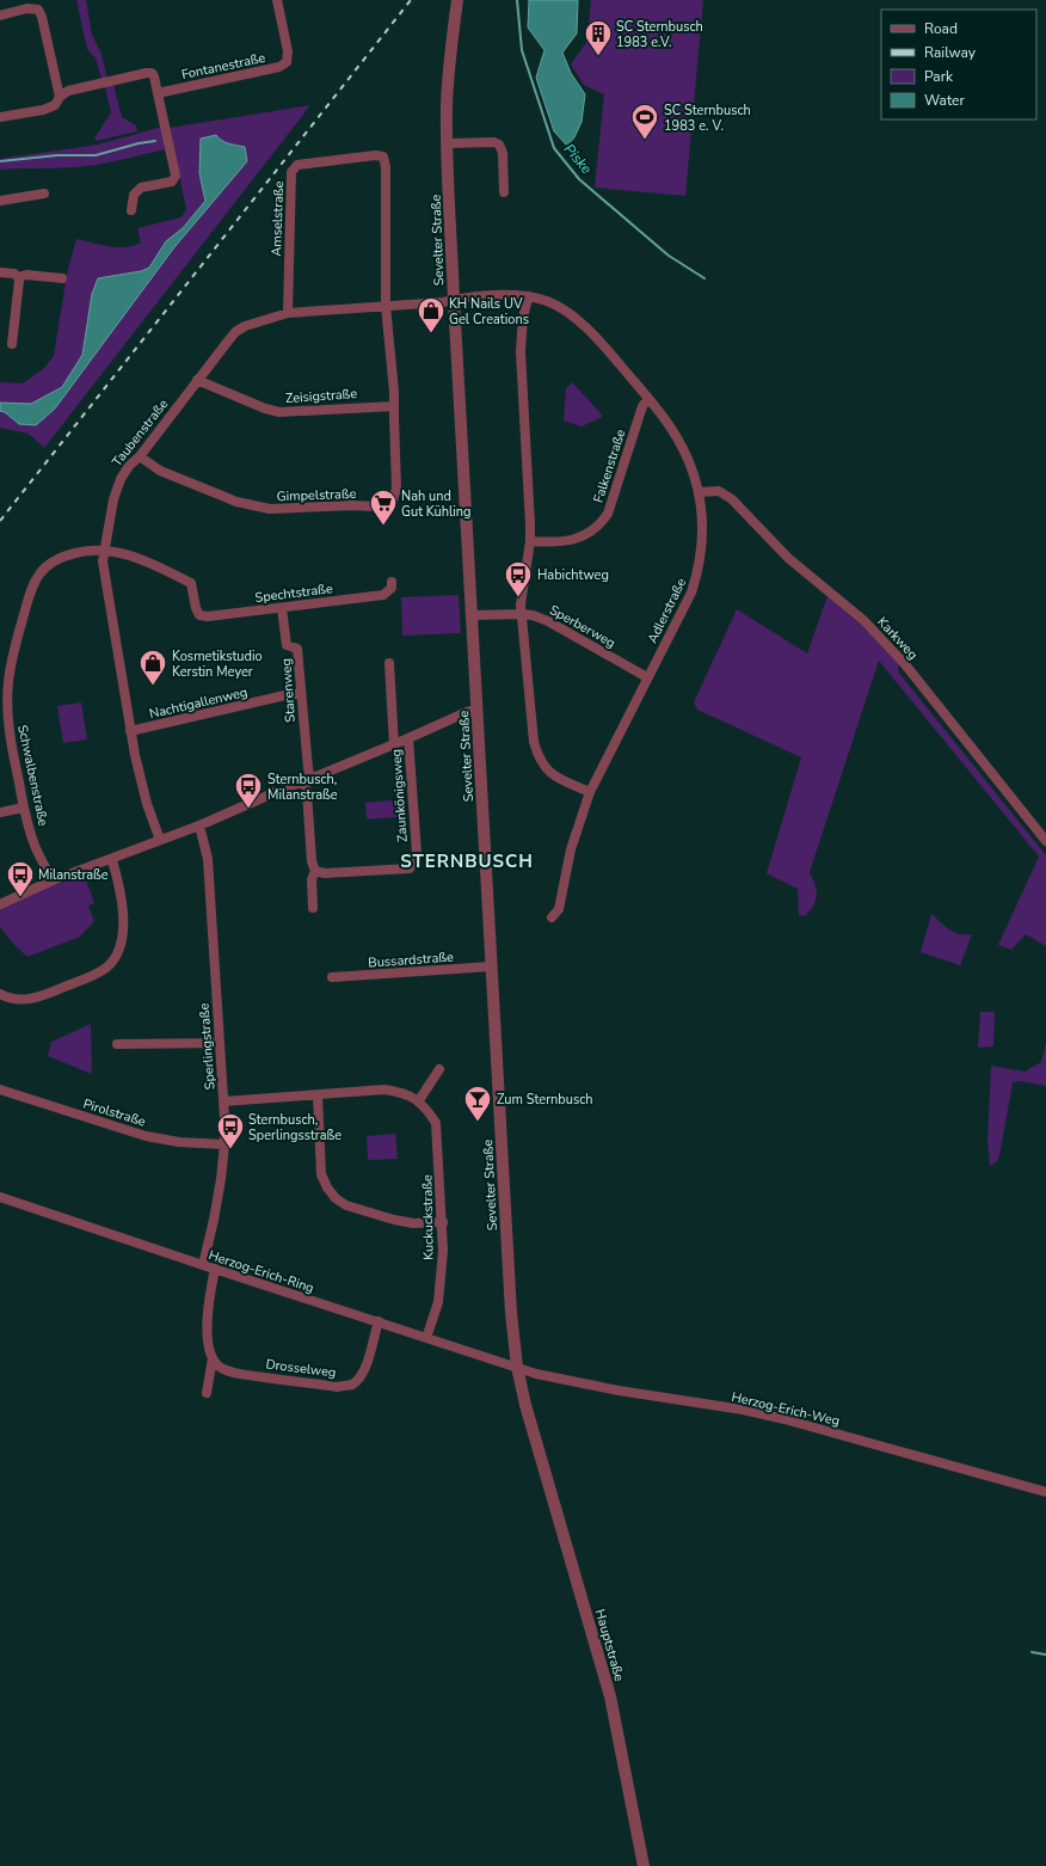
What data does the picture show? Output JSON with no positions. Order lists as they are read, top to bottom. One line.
{"streets":{"street":["Fontanestraße","Amselstraße","Sevelter Straße","Zeisigstraße","Taubenstraße","Falkenstraße","Gimpelstraße","Spechtstraße","Adlerstraße","Sperberweg","Karkweg","Starenweg","Nachtigallenweg","Schwalbenstraße","Zaunkönigsweg","Bussardstraße","Sperlingstraße","Pirolstraße","Kuckuckstraße","Herzog-Erich-Ring","Drosselweg","Herzog-Erich-Weg","Hauptstraße"]},"crossings":[["Amselstraße","Taubenstraße"],["Amselstraße","Gimpelstraße"],["Sevelter Straße","Taubenstraße"],["Sevelter Straße","Adlerstraße"],["Sevelter Straße","Sperberweg"],["Sevelter Straße","Bussardstraße"],["Sevelter Straße","Herzog-Erich-Ring"],["Sevelter Straße","Herzog-Erich-Weg"],["Sevelter Straße","Hauptstraße"],["Zeisigstraße","Taubenstraße"],["Zeisigstraße","Gimpelstraße"],["Taubenstraße","Gimpelstraße"],["Taubenstraße","Adlerstraße"],["Taubenstraße","Nachtigallenweg"],["Taubenstraße","Schwalbenstraße"],["Falkenstraße","Adlerstraße"],["Spechtstraße","Starenweg"],["Spechtstraße","Schwalbenstraße"],["Adlerstraße","Sperberweg"],["Adlerstraße","Karkweg"],["Starenweg","Nachtigallenweg"],["Sperlingstraße","Pirolstraße"],["Sperlingstraße","Kuckuckstraße"],["Sperlingstraße","Herzog-Erich-Ring"],["Kuckuckstraße","Herzog-Erich-Ring"],["Herzog-Erich-Ring","Drosselweg"],["Herzog-Erich-Ring","Herzog-Erich-Weg"]],"districts":["STERNBUSCH"],"water":["Piske"],"places":{"building":["SC Sternbusch 1983 e.V."],"sports":["SC Sternbusch 1983 e. V."],"shop":["KH Nails UV Gel Creations","Kosmetikstudio Kerstin Meyer"],"supermarket":["Nah und Gut Kühling"],"bus stop":["Habichtweg","Sternbusch, Milanstraße","Milanstraße","Sternbusch, Sperlingsstraße"],"bar":["Zum Sternbusch"]},"legend":["Road","Railway","Park","Water"]}
